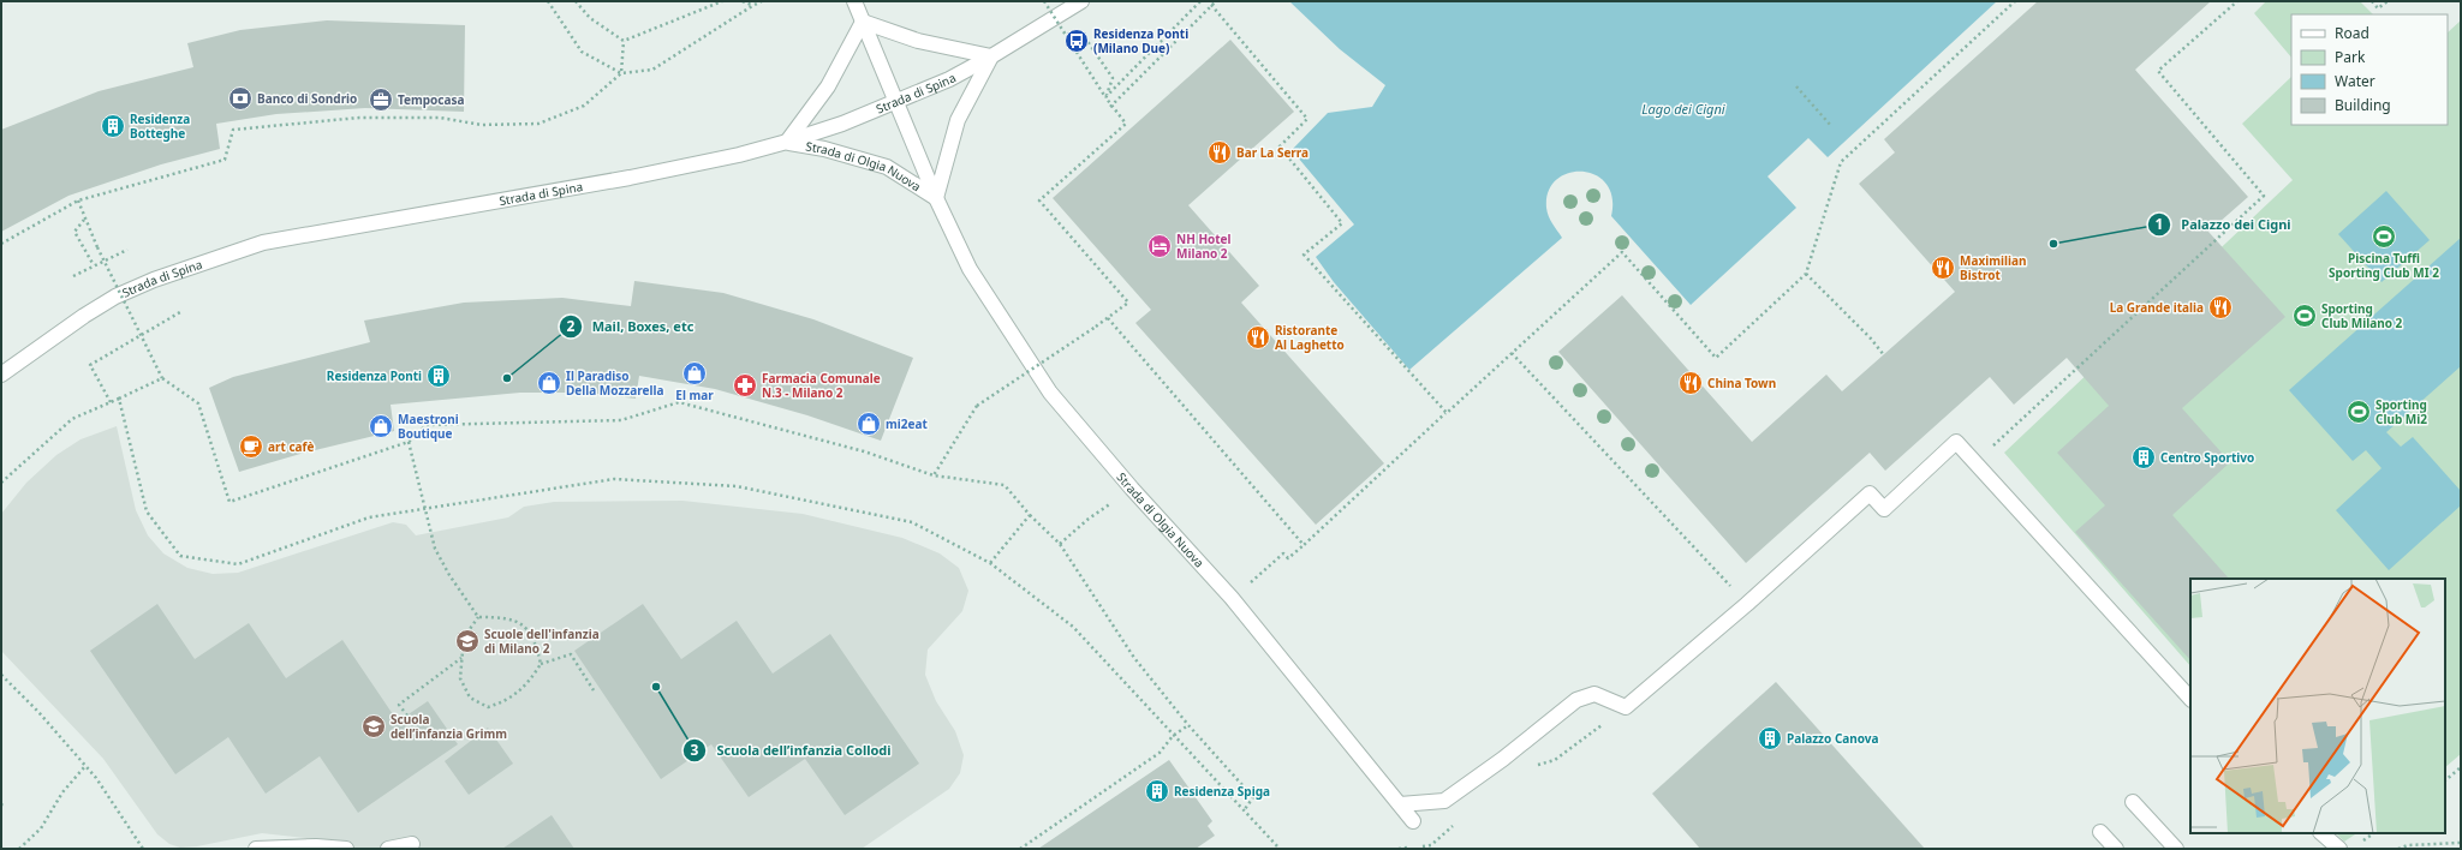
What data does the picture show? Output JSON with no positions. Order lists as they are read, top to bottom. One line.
{"streets":{"street":["Strada di Spina","Strada di Olgia Nuova"]},"crossings":[["Strada di Spina","Strada di Olgia Nuova"]],"water":["Lago dei Cigni"],"places":{"bus stop":["Residenza Ponti (Milano Due)"],"bank":["Banco di Sondrio"],"office":["Tempocasa"],"building":["Residenza Botteghe","Residenza Ponti","Centro Sportivo","Palazzo Canova","Residenza Spiga"],"restaurant":["Bar La Serra","Maximilian Bistrot","La Grande italia","Ristorante Al Laghetto","China Town"],"sports":["Piscina Tuffi Sporting Club MI 2","Sporting Club Milano 2","Sporting Club Mi2"],"other":["Palazzo dei Cigni","Mail, Boxes, etc","Scuola dell’infanzia Collodi"],"hotel":["NH Hotel Milano 2"],"shop":["El mar","Il Paradiso Della Mozzarella","mi2eat","Maestroni Boutique"],"pharmacy":["Farmacia Comunale N.3 - Milano 2"],"cafe":["art cafè"],"school or university":["Scuole dell'infanzia di Milano 2","Scuola dell’infanzia Grimm"]},"legend":["Road","Park","Water","Building"]}
